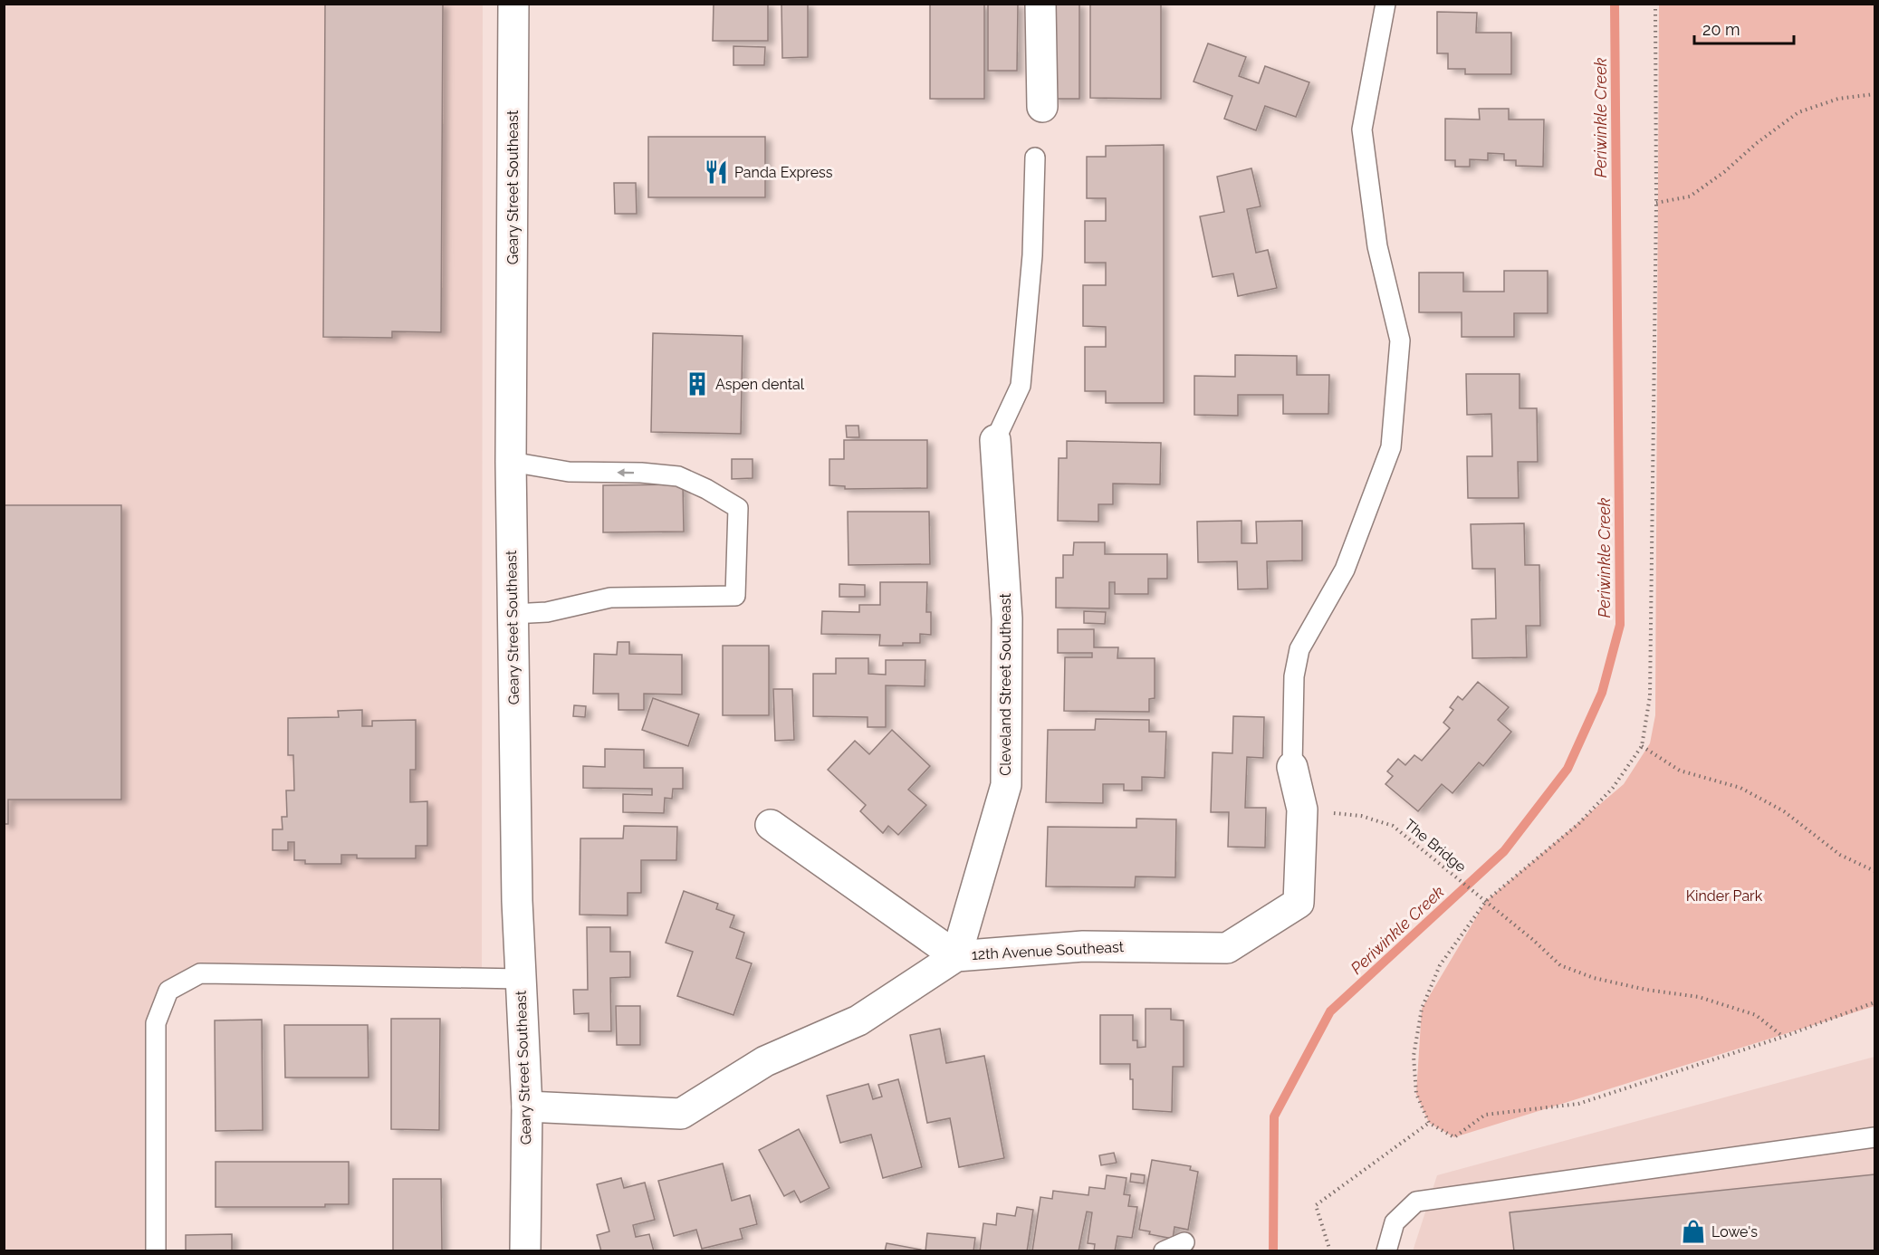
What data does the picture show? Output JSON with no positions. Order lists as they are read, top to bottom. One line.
{"streets":{"street":["Geary Street Southeast","Cleveland Street Southeast","12th Avenue Southeast"],"path":["The Bridge"]},"crossings":[["Geary Street Southeast","12th Avenue Southeast"],["Cleveland Street Southeast","12th Avenue Southeast"],["The Bridge","12th Avenue Southeast"]],"water":["Periwinkle Creek"],"parks":["Kinder Park"],"places":{"restaurant":["Panda Express"],"building":["Aspen dental"],"shop":["Lowe's"]},"scale_bar":"20 m"}
